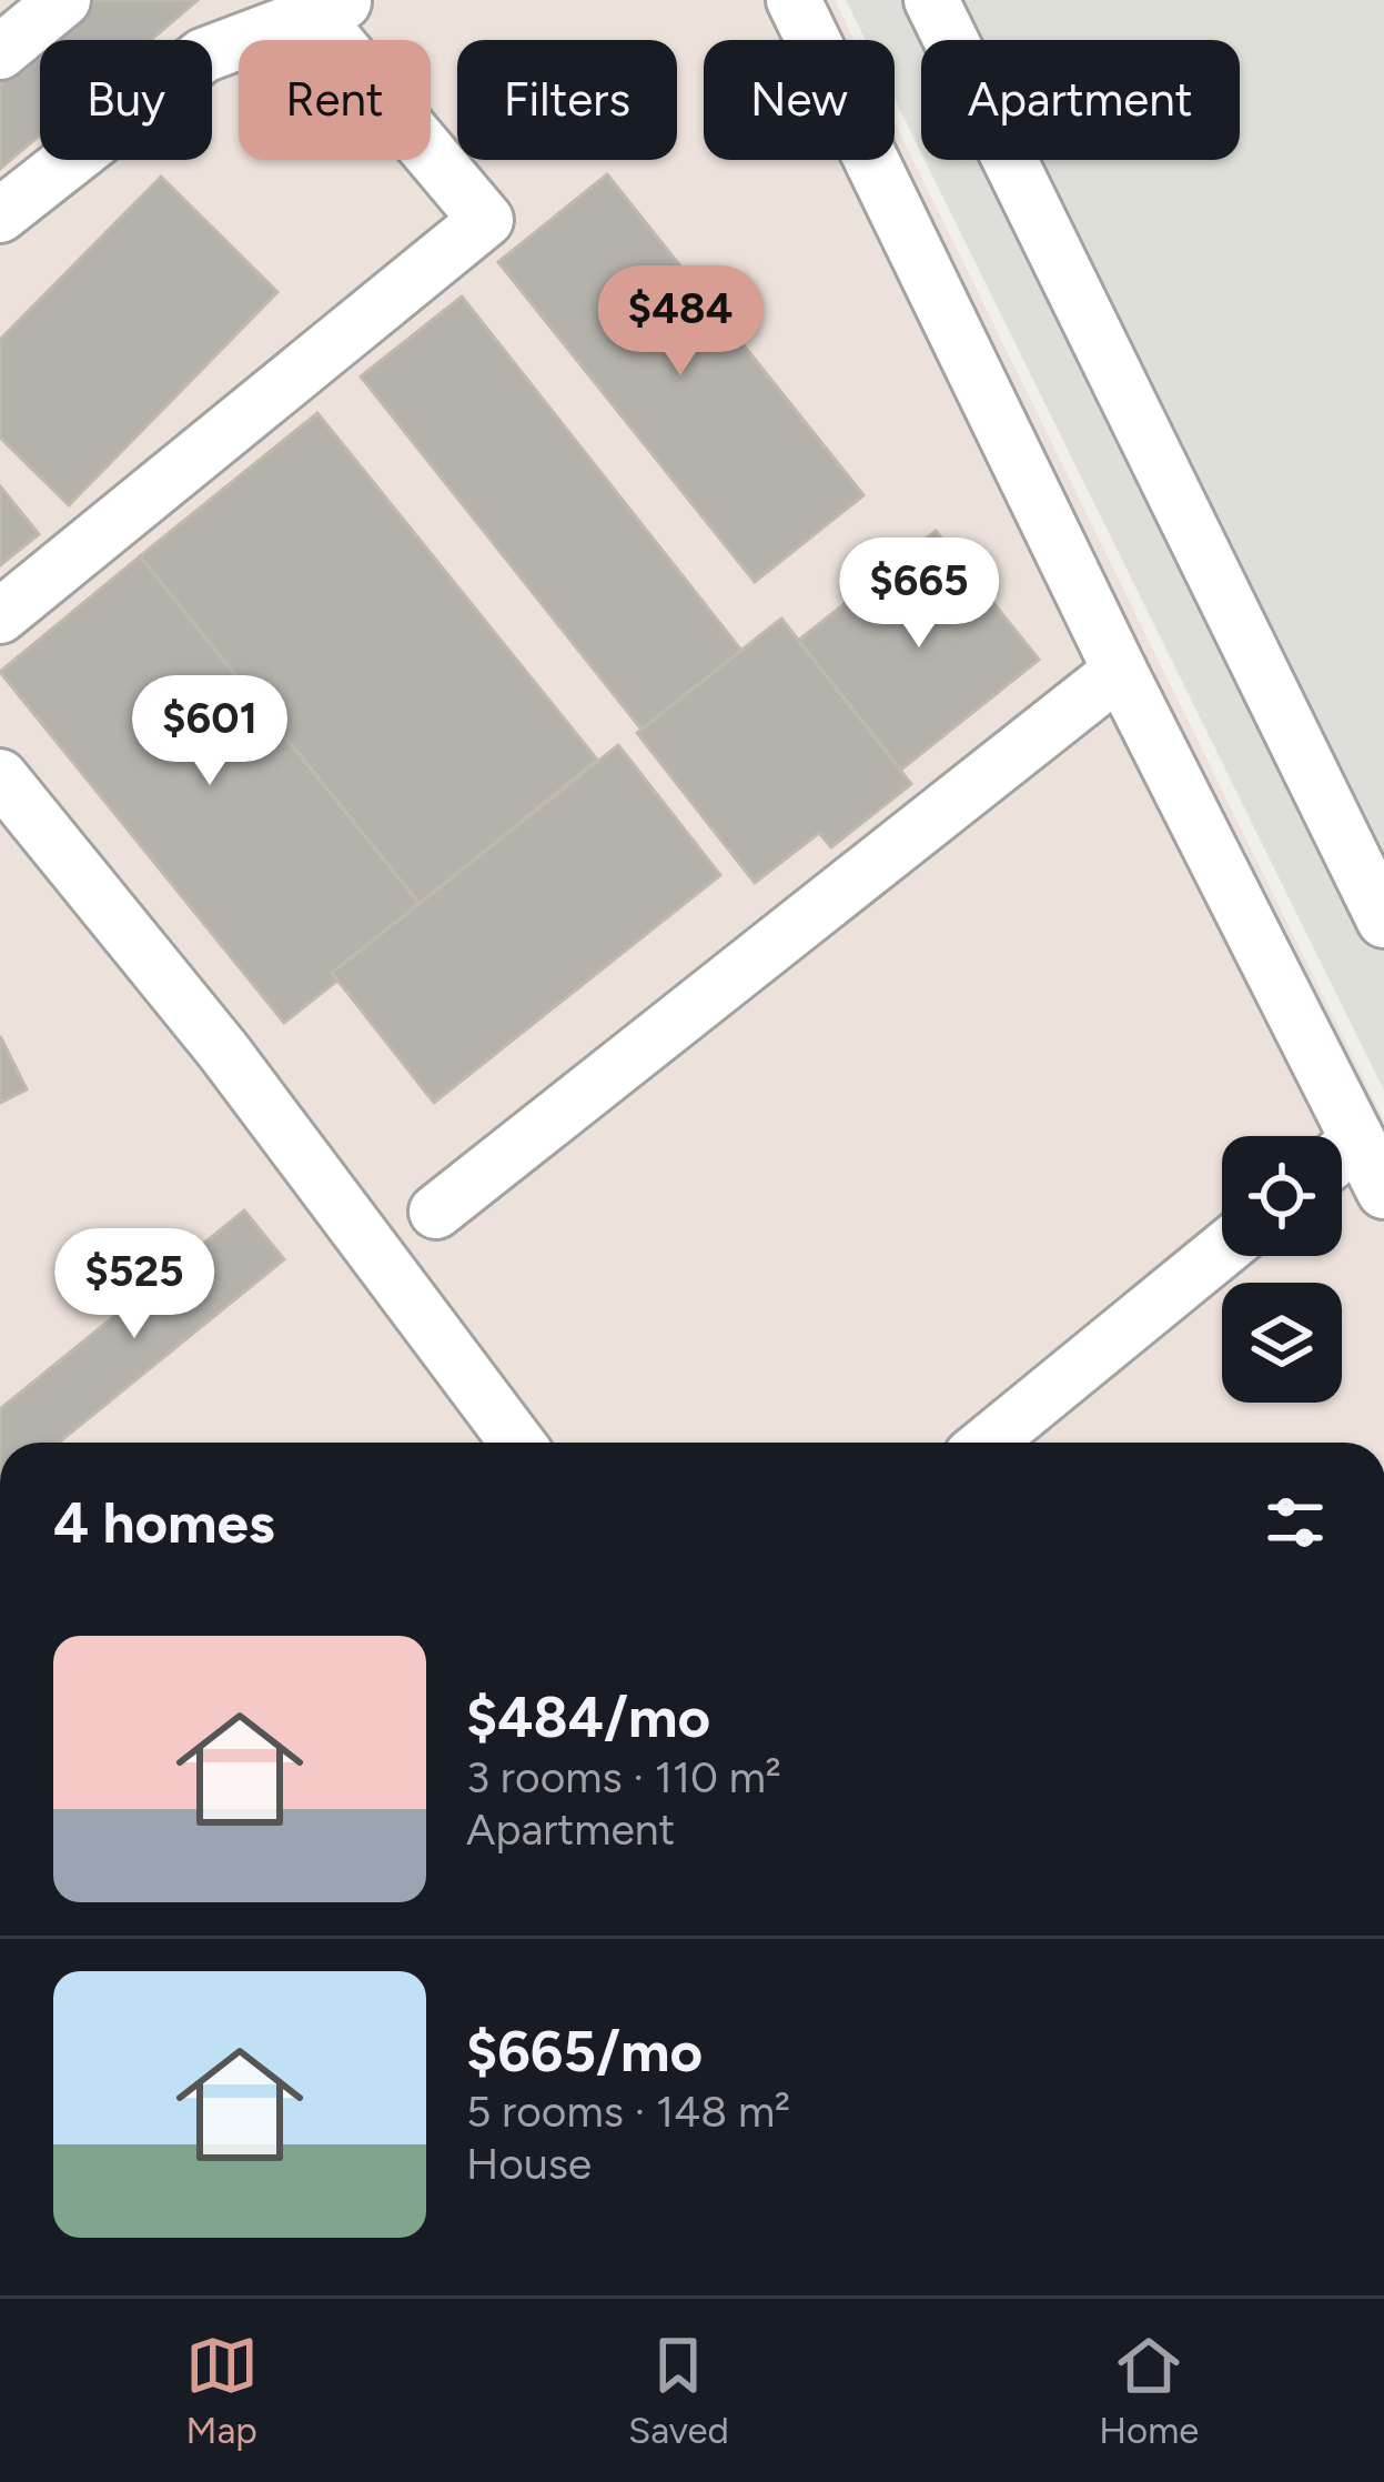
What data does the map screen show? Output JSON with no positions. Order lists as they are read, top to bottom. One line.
{"page":{"chip":["Buy","Rent","Filters","New","Apartment"],"price":["$484","$665","$601","$525"],"heading":"4 homes","list":[{"name":"$484/mo","note":"3 rooms · 110 m² · Apartment"},{"name":"$665/mo","note":"5 rooms · 148 m² · House"}],"tabs":["Map","Saved","Home"]}}
